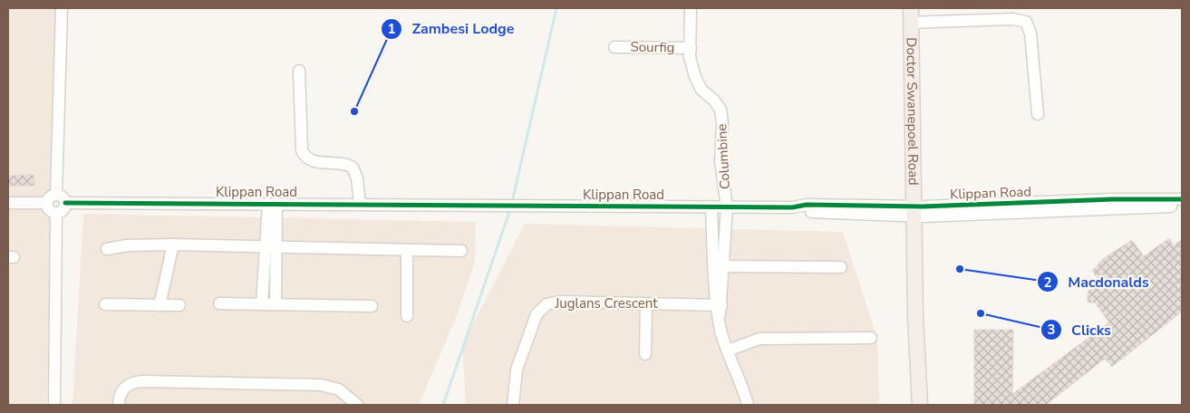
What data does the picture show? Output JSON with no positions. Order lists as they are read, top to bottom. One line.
{"streets":{"main road":["Doctor Swanepoel Road"],"street":["Sourfig","Columbine","Klippan Road","Juglans Crescent"]},"crossings":[["Sourfig","Columbine"],["Doctor Swanepoel Road","Klippan Road"],["Columbine","Klippan Road"],["Columbine","Juglans Crescent"]],"places":["Zambesi Lodge","Macdonalds","Clicks"]}
